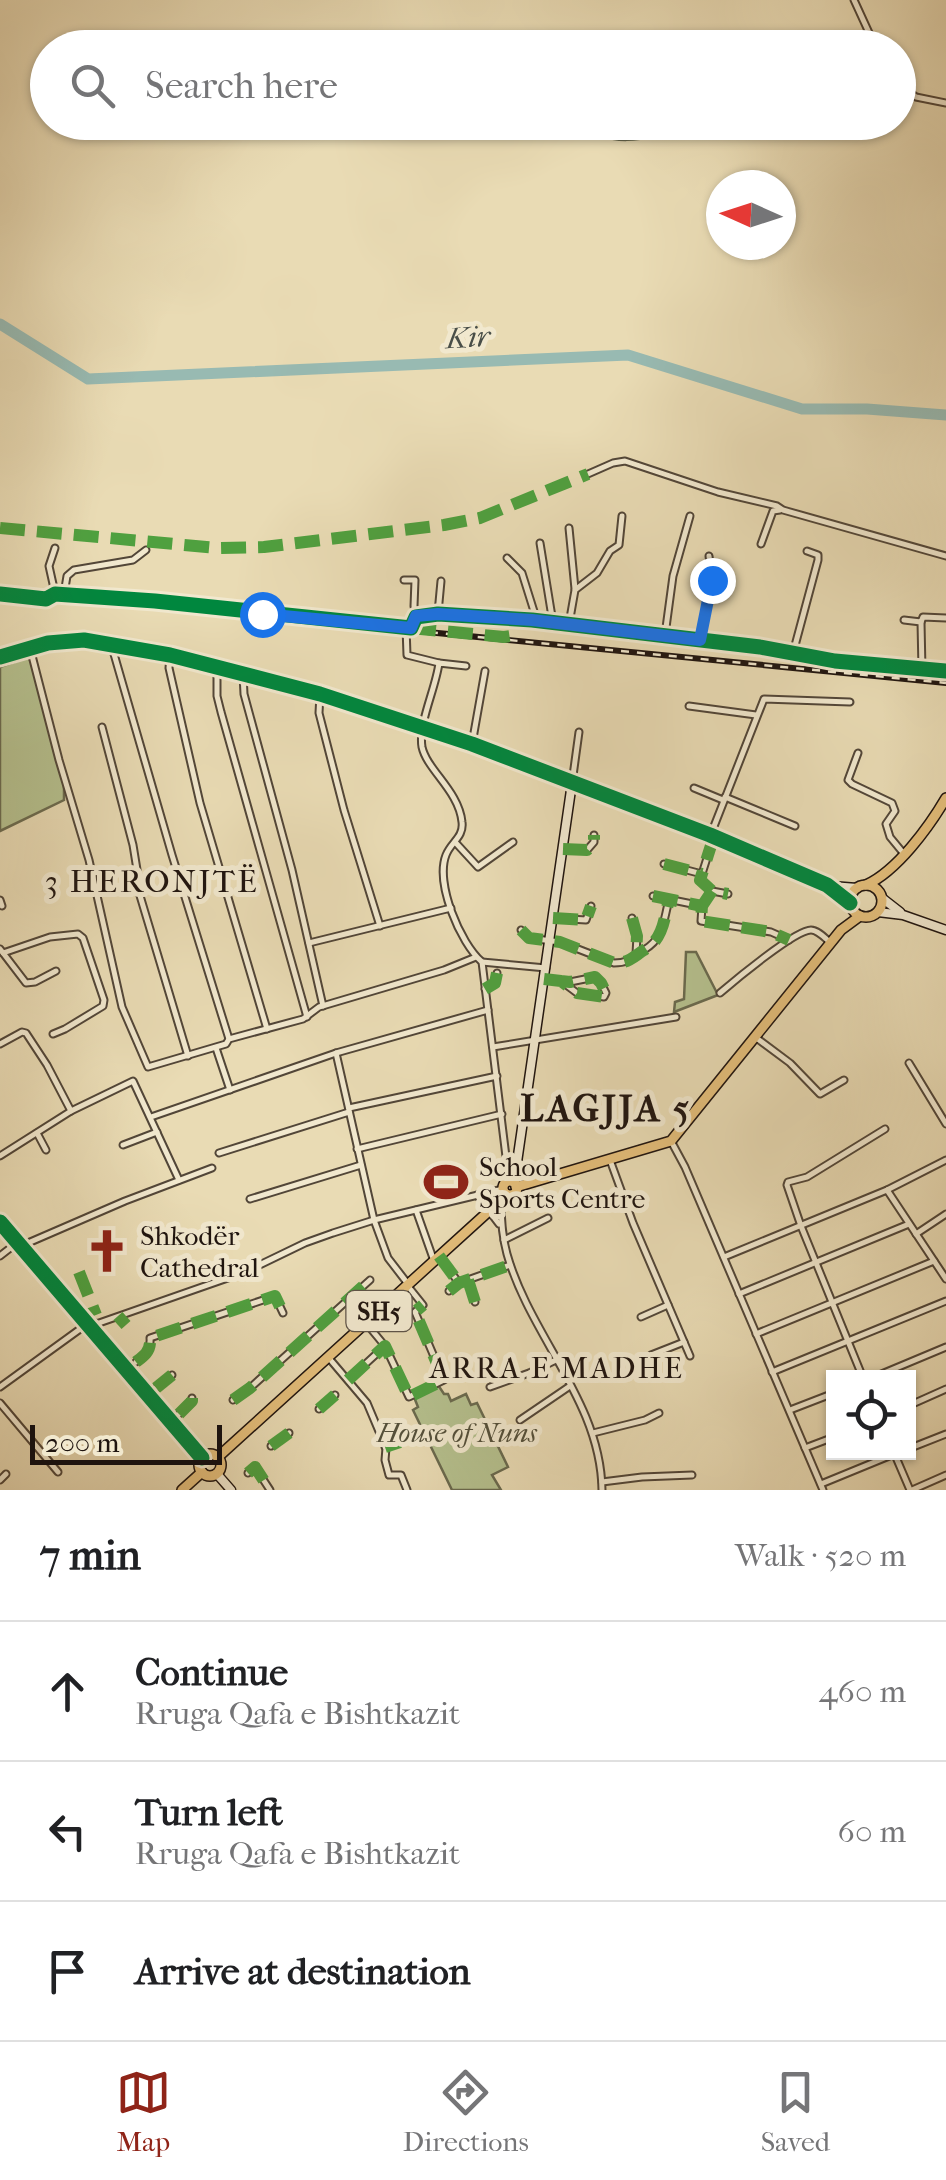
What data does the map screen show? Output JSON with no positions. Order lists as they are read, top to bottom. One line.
{"streets":{"main road":["SH5"]},"districts":["3 HERONJTË","LAGJJA 5","ARRA E MADHE"],"water":["Kir"],"parks":["House of Nuns"],"places":{"sports":["School Sports Centre"],"church":["Shkodër Cathedral"]},"scale_bar":"200 m","north":"left","page":{"search":"Search here","scale":"200 m","heading":["7 min","Walk · 520 m"],"list":[["Continue","Rruga Qafa e Bishtkazit","460 m"],["Turn left","Rruga Qafa e Bishtkazit","60 m"],"Arrive at destination"],"nav":["Map","Directions","Saved"]}}
